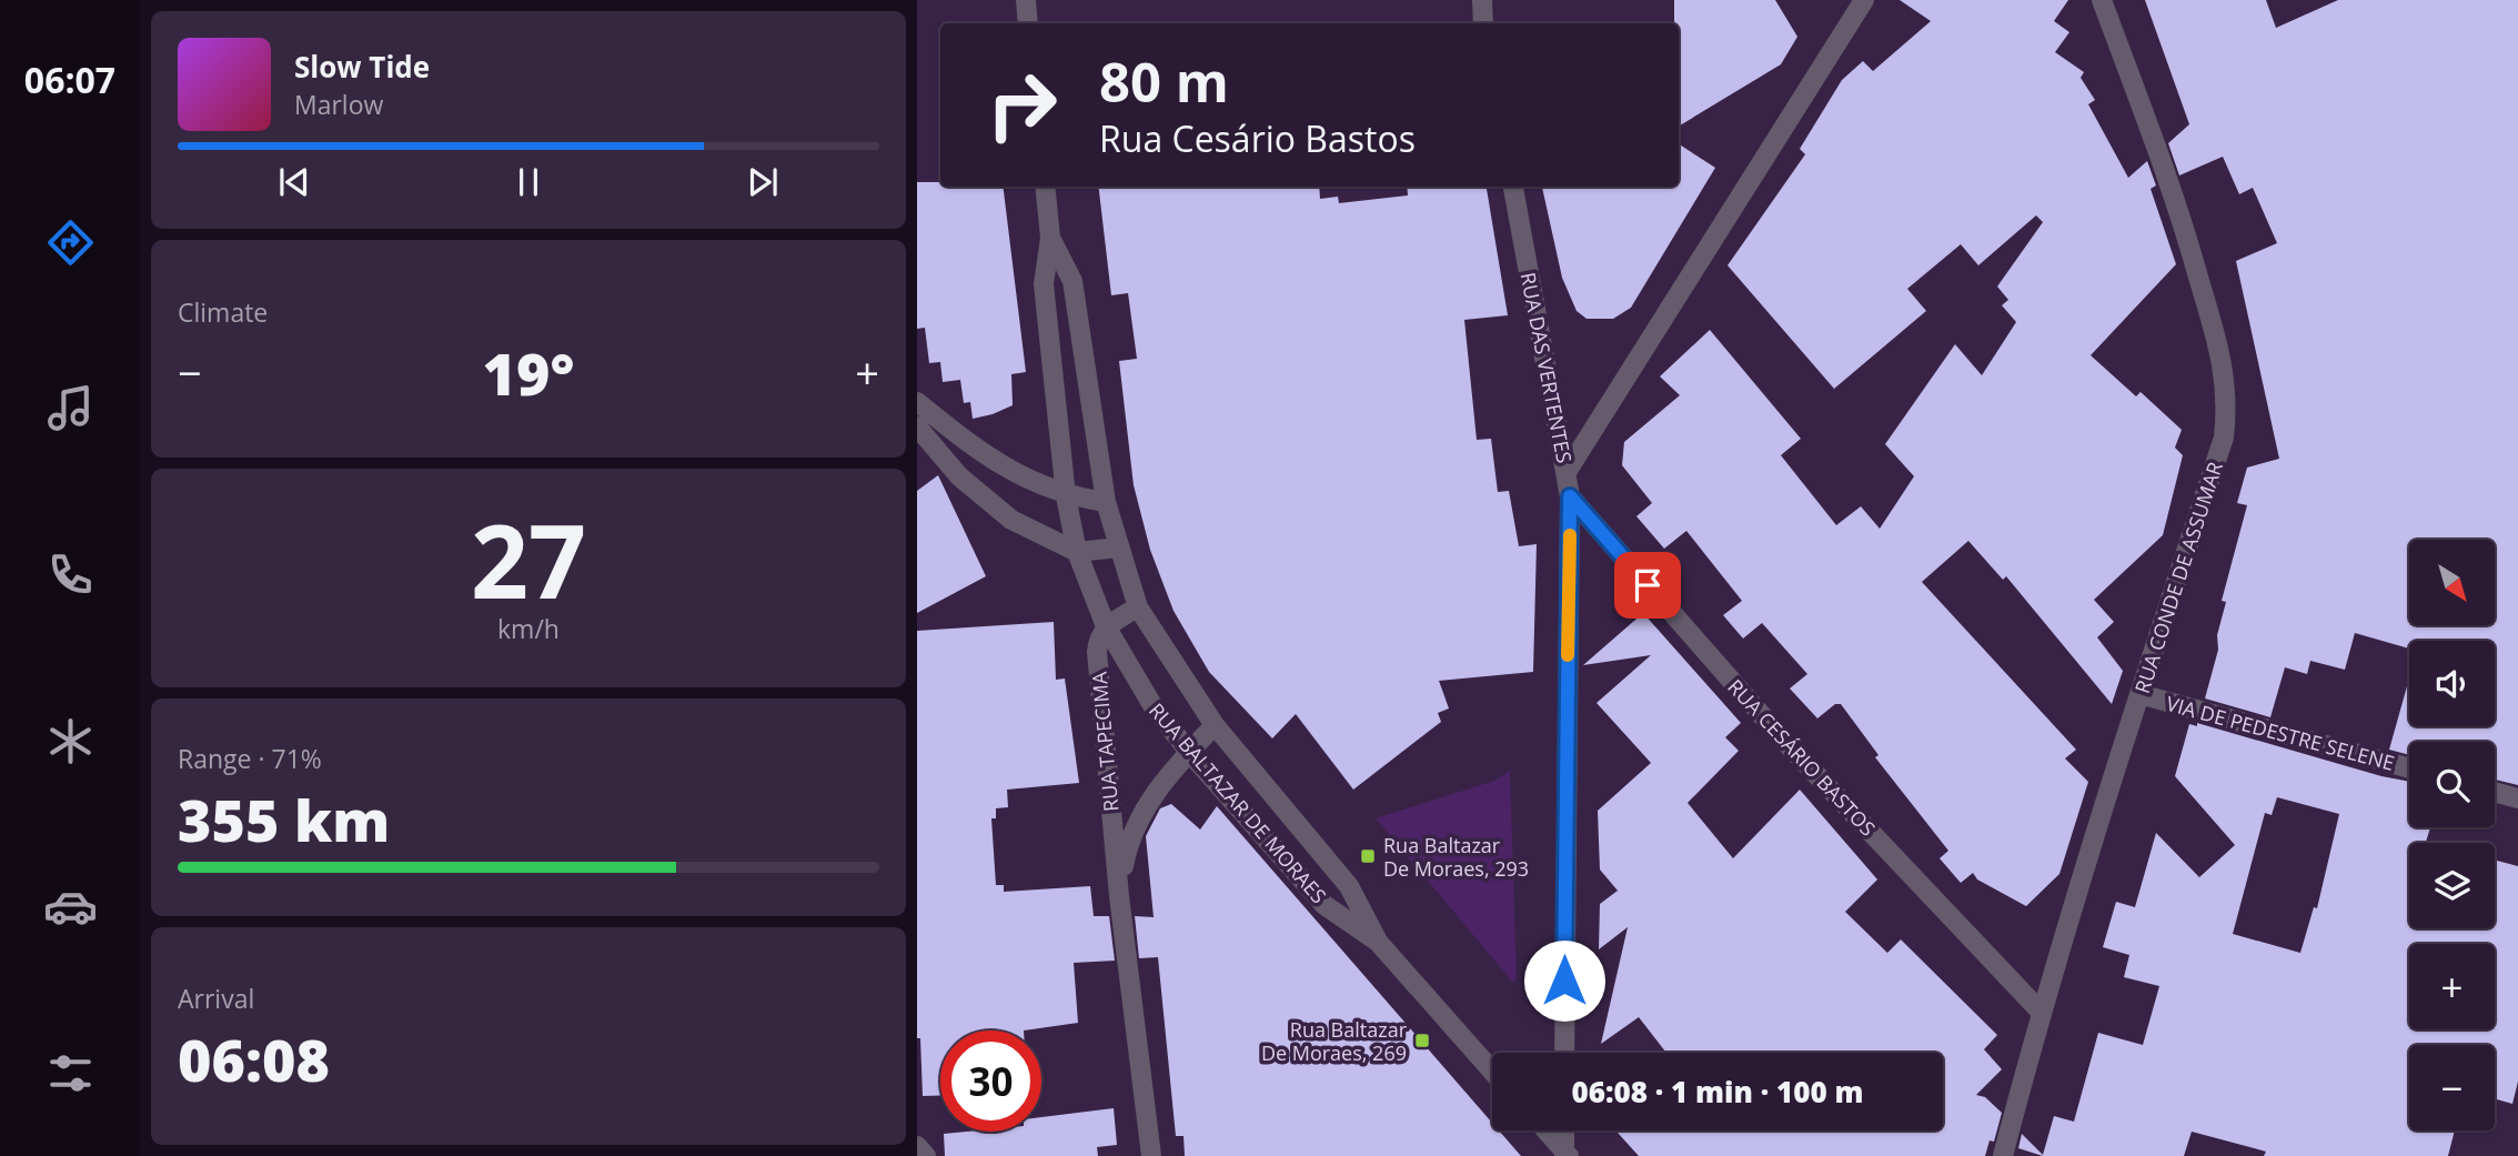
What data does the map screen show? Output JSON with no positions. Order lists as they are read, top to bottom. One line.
{"streets":{"street":["RUA DAS VERTENTES","RUA CONDE DE ASSUMAR","VIA DE PEDESTRE SELENE","RUA TAPECIMA","RUA CESÁRIO BASTOS","RUA BALTAZAR DE MORAES"]},"crossings":[["RUA DAS VERTENTES","RUA CESÁRIO BASTOS"],["RUA CONDE DE ASSUMAR","VIA DE PEDESTRE SELENE"],["RUA CONDE DE ASSUMAR","RUA CESÁRIO BASTOS"],["RUA TAPECIMA","RUA BALTAZAR DE MORAES"]],"places":{"transit":["Rua Baltazar De Moraes, 293","Rua Baltazar De Moraes, 269"]},"north":"bottom right","page":{"tabs":"06:07","turn":["80 m","Rua Cesário Bastos"],"song":["Slow Tide","Marlow"],"tile":["Climate",["27","km/h"],["Range · 71%","355 km"],["Arrival","06:08"]],"heat":["−","19°","+"],"map_buttons":["+","−"],"limit":"30","trip":"06:08 · 1 min · 100 m"}}
